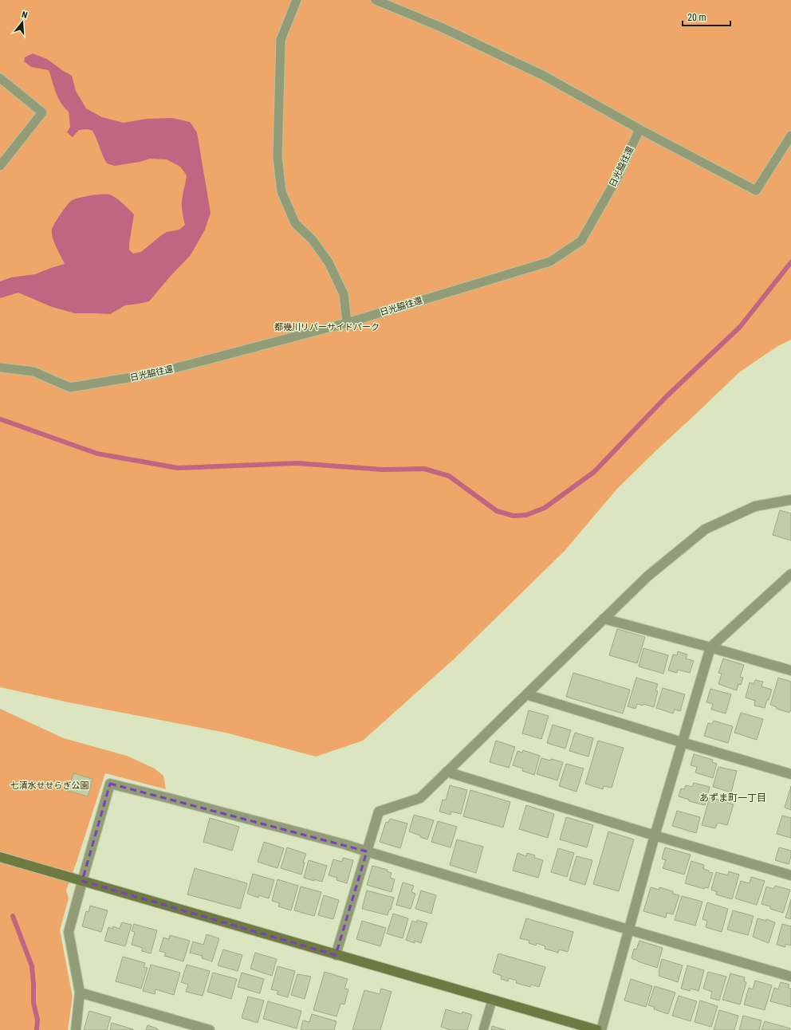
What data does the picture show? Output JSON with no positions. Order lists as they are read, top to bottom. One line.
{"streets":{"lane":["日光脇往還"]},"districts":["あずま町一丁目"],"parks":["都幾川リバーサイドパーク","七清水せせらぎ公園"],"scale_bar":"20 m","north":"top"}
